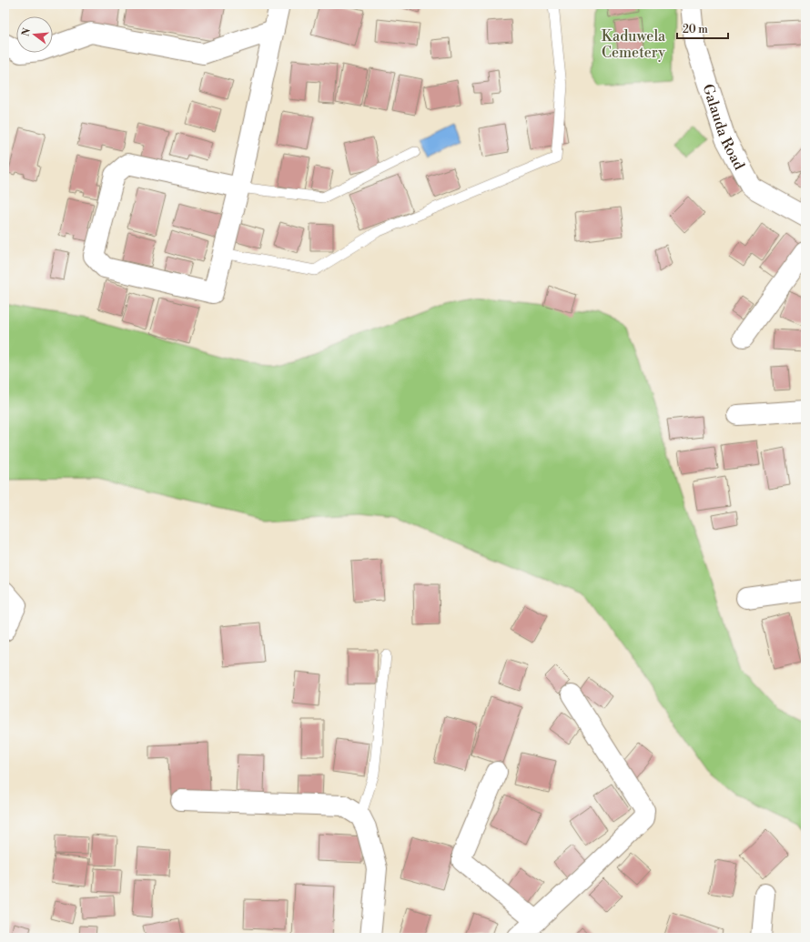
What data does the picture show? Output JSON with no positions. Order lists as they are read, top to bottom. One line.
{"streets":{"street":["Galauda Road"]},"parks":["Kaduwela Cemetery"],"scale_bar":"20 m","north":"left"}
